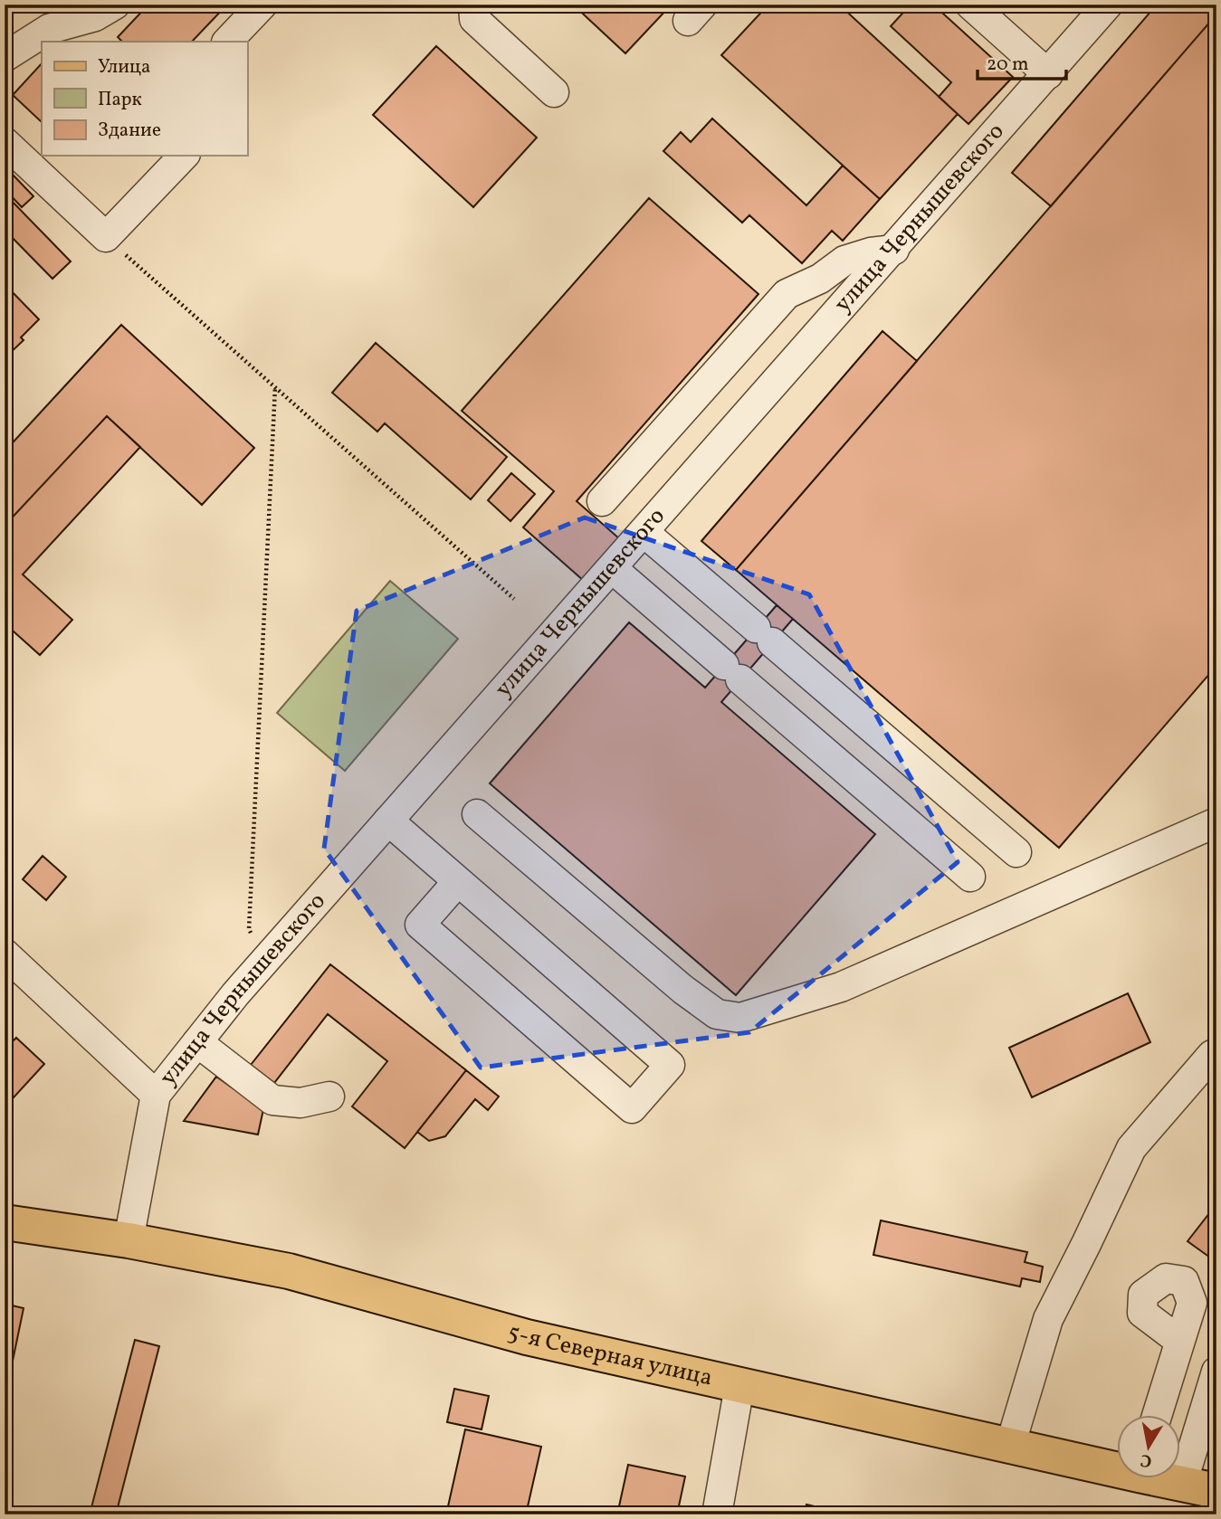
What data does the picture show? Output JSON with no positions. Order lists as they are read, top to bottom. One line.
{"streets":{"main road":["5-я Северная улица"],"street":["улица Чернышевского"]},"crossings":[["улица Чернышевского","5-я Северная улица"]],"legend":["Улица","Парк","Здание"],"scale_bar":"20 m","north":"bottom"}
